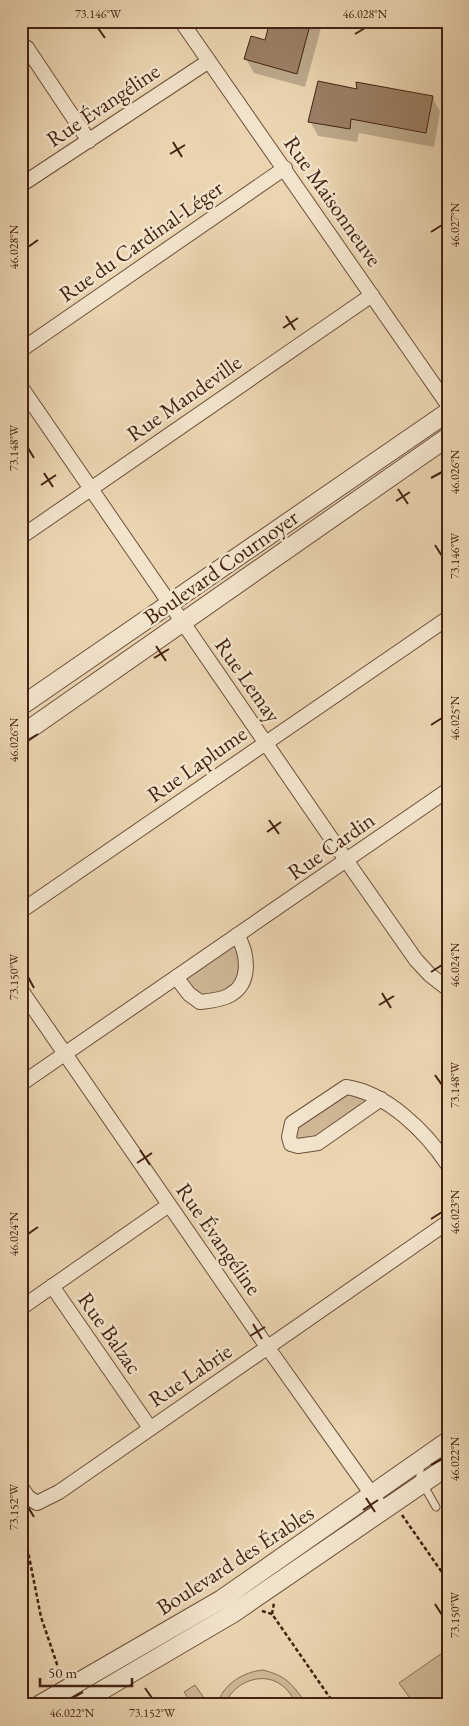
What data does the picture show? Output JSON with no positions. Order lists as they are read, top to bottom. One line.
{"streets":{"street":["Rue Évangéline","Rue Maisonneuve","Rue du Cardinal-Léger","Rue Mandeville","Boulevard Cournoyer","Rue Lemay","Rue Laplume","Rue Cardin","Rue Balzac","Rue Labrie","Boulevard des Érables"]},"crossings":[["Rue Évangéline","Rue Maisonneuve"],["Rue Évangéline","Rue Cardin"],["Rue Évangéline","Rue Labrie"],["Rue Évangéline","Boulevard des Érables"],["Rue Maisonneuve","Rue du Cardinal-Léger"],["Rue Maisonneuve","Rue Mandeville"],["Rue Mandeville","Rue Lemay"],["Boulevard Cournoyer","Rue Lemay"],["Rue Lemay","Rue Laplume"],["Rue Lemay","Rue Cardin"],["Rue Balzac","Rue Labrie"]],"scale_bar":"50 m","coordinates":["73.146°W","46.028°N","46.027°N","73.148°W","46.026°N","46.025°N","46.024°N","73.150°W","46.023°N","46.022°N","73.152°W"]}
